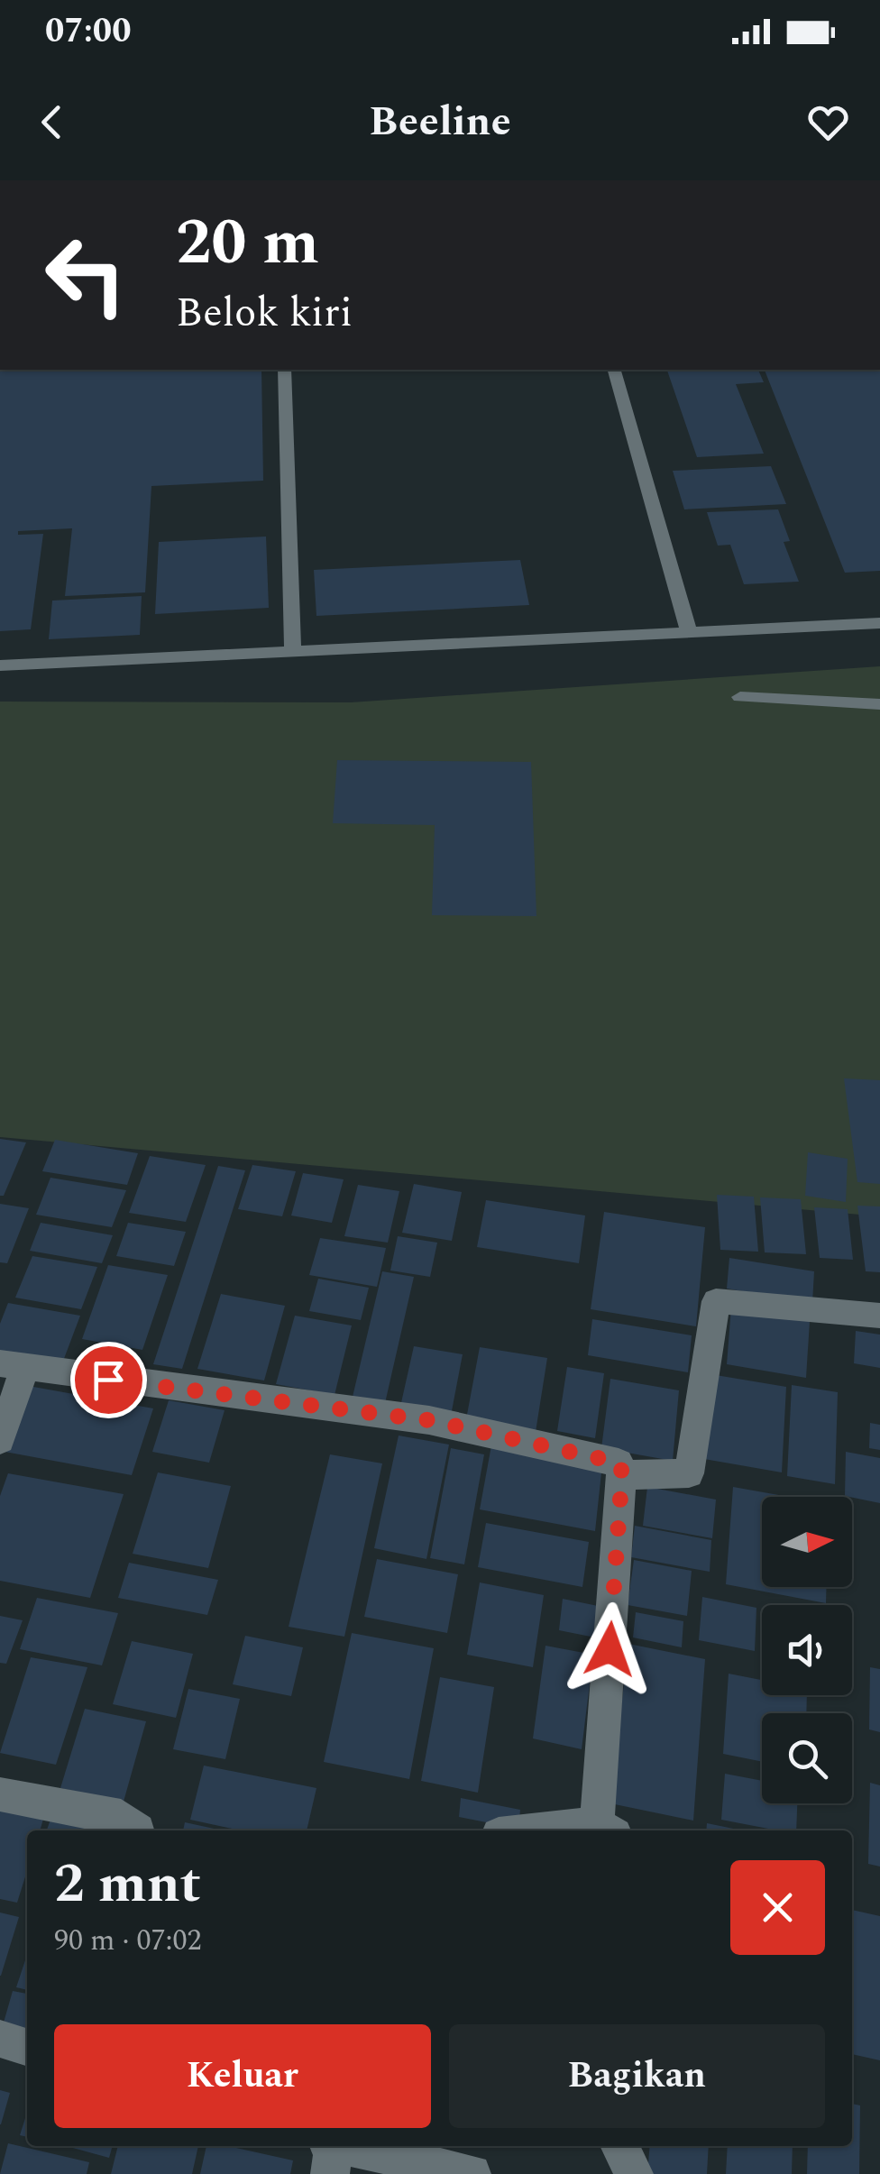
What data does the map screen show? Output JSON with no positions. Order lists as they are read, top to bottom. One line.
{"north":"right","page":{"status":"07:00","header":"Beeline","turn":["20 m","Belok kiri"],"heading":["2 mnt","90 m · 07:02"],"buttons":["Keluar","Bagikan"]}}
